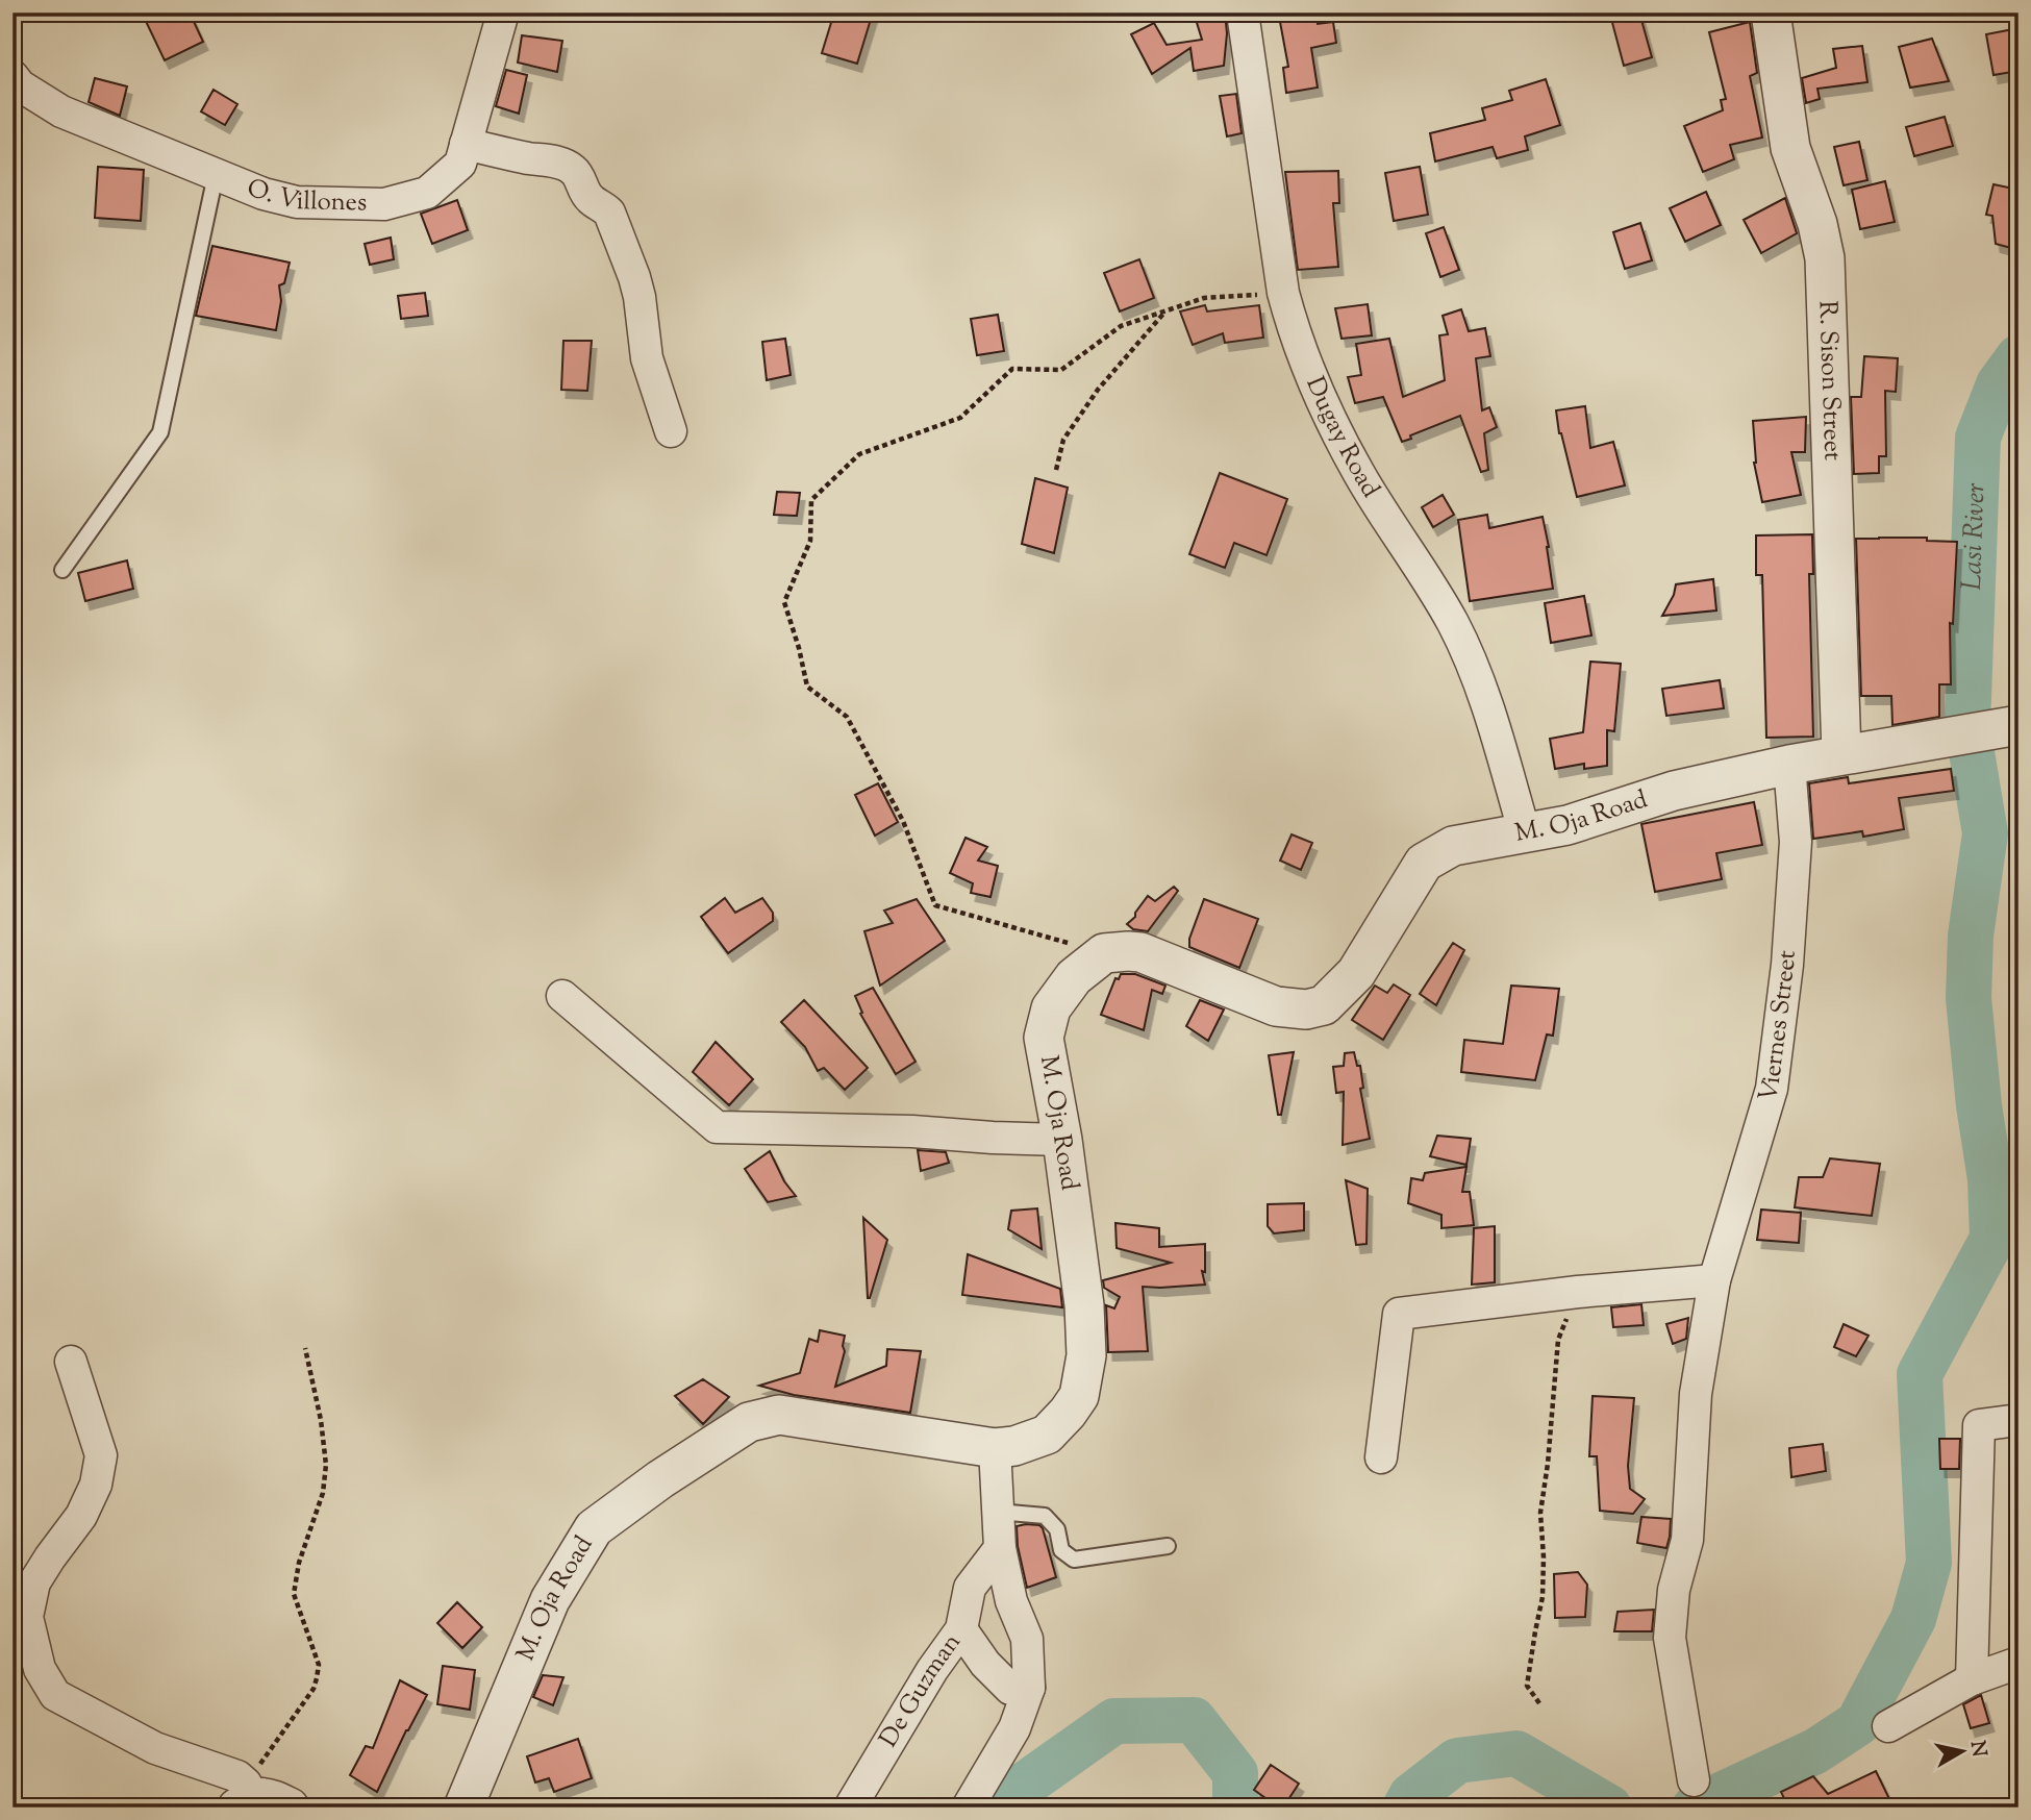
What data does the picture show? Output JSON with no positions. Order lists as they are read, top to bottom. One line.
{"streets":{"street":["O. Villones","R. Sison Street","Dugay Road","M. Oja Road","Viernes Street","De Guzman"]},"crossings":[["R. Sison Street","M. Oja Road"],["Dugay Road","M. Oja Road"],["M. Oja Road","Viernes Street"]],"water":["Lasi River"],"north":"right"}
